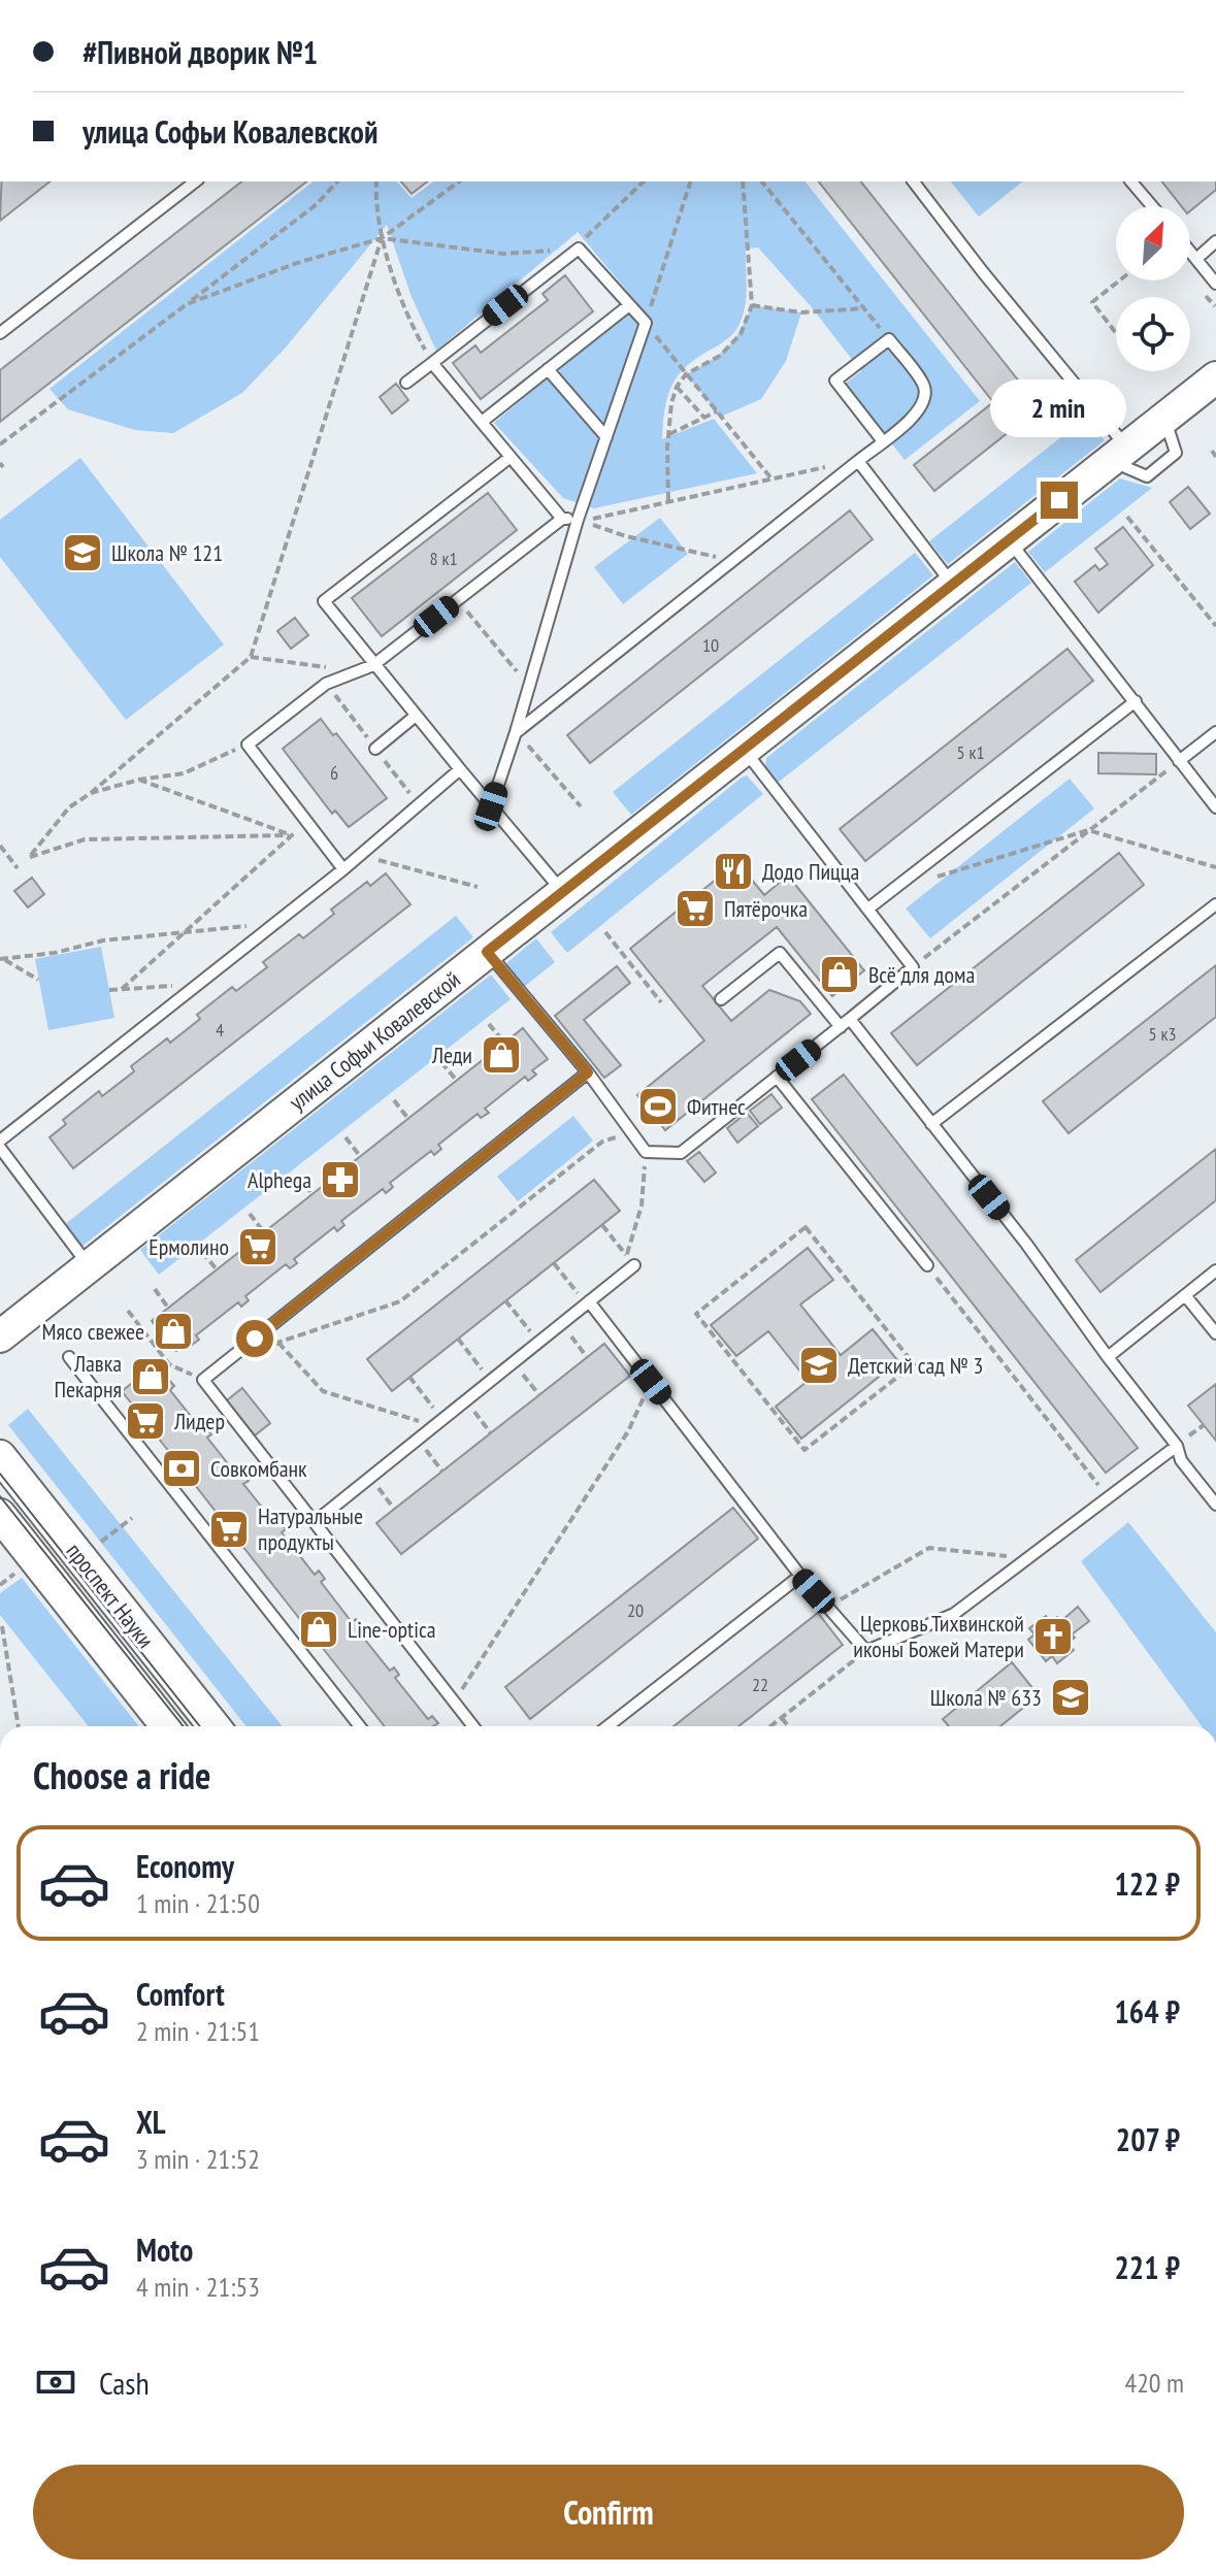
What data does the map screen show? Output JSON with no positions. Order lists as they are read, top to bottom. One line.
{"streets":{"street":["улица Софьи Ковалевской","проспект Науки"]},"places":{"school or university":["Школа № 121","Детский сад № 3","Школа № 633"],"restaurant":["Додо Пицца"],"supermarket":["Пятёрочка","Ермолино","Лидер","Натуральные продукты"],"shop":["Всё для дома","Леди","Мясо свежее","Лавка Пекарня","Line-optica"],"sports":["Фитнес"],"pharmacy":["Alphega"],"bank":["Совкомбанк"],"church":["Церковь Тихвинской иконы Божей Матери"]},"house_numbers":["8 к1","10","5 к1","6","4","5 к3","20","22"],"north":"top right","page":{"banner":["#Пивной дворик №1","улица Софьи Ковалевской"],"bubble":"2 min","heading":"Choose a ride","list":[{"name":"Economy","note":"1 min · 21:50","value":"122 ₽"},{"name":"Comfort","note":"2 min · 21:51","value":"164 ₽"},{"name":"XL","note":"3 min · 21:52","value":"207 ₽"},{"name":"Moto","note":"4 min · 21:53","value":"221 ₽"}],"pay":["Cash","420 m"],"buttons":"Confirm"}}
